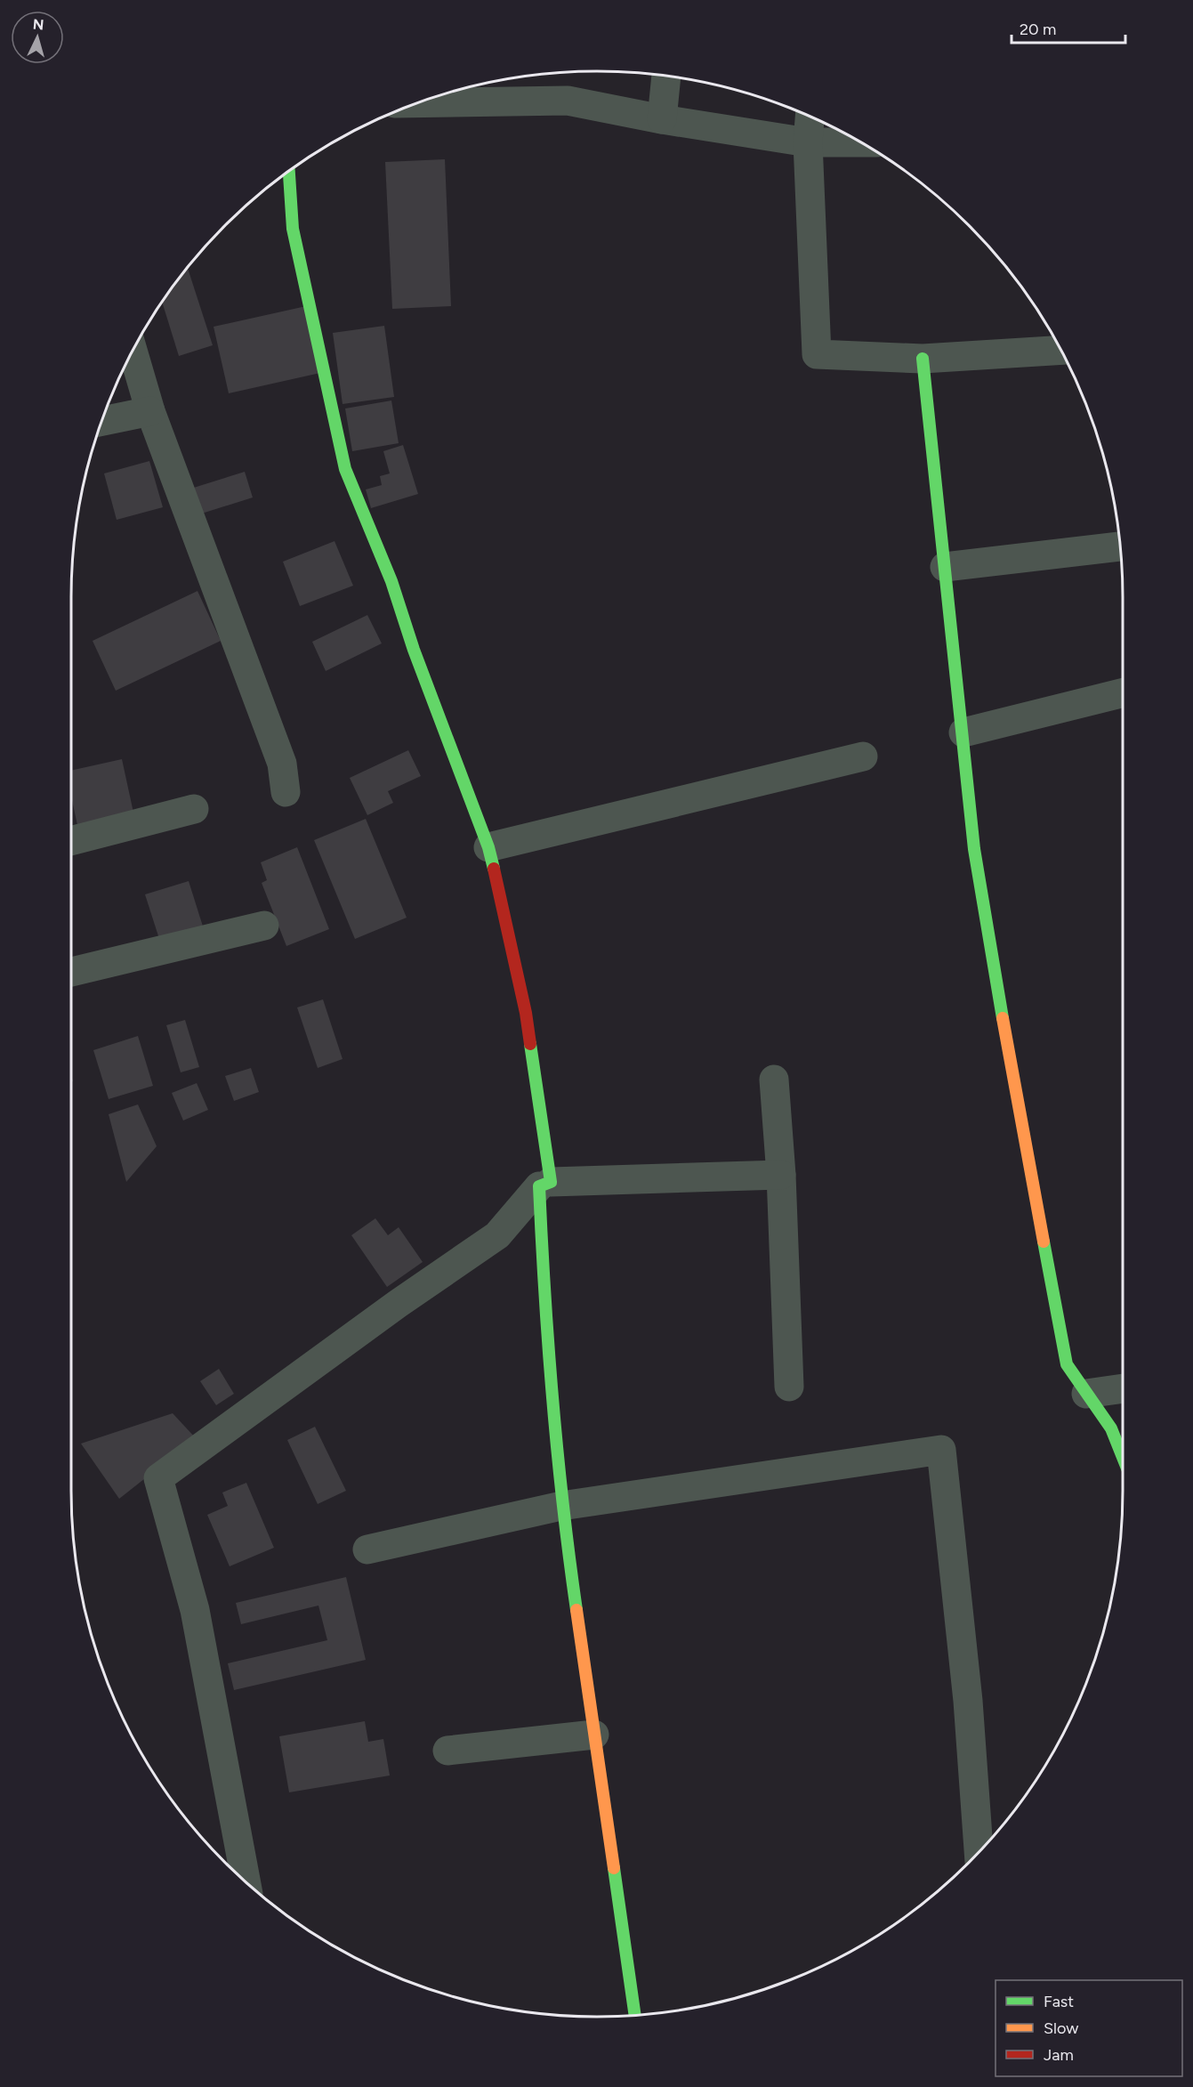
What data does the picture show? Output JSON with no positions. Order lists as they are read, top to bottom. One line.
{"legend":["Fast","Slow","Jam"],"scale_bar":"20 m","north":"top"}
